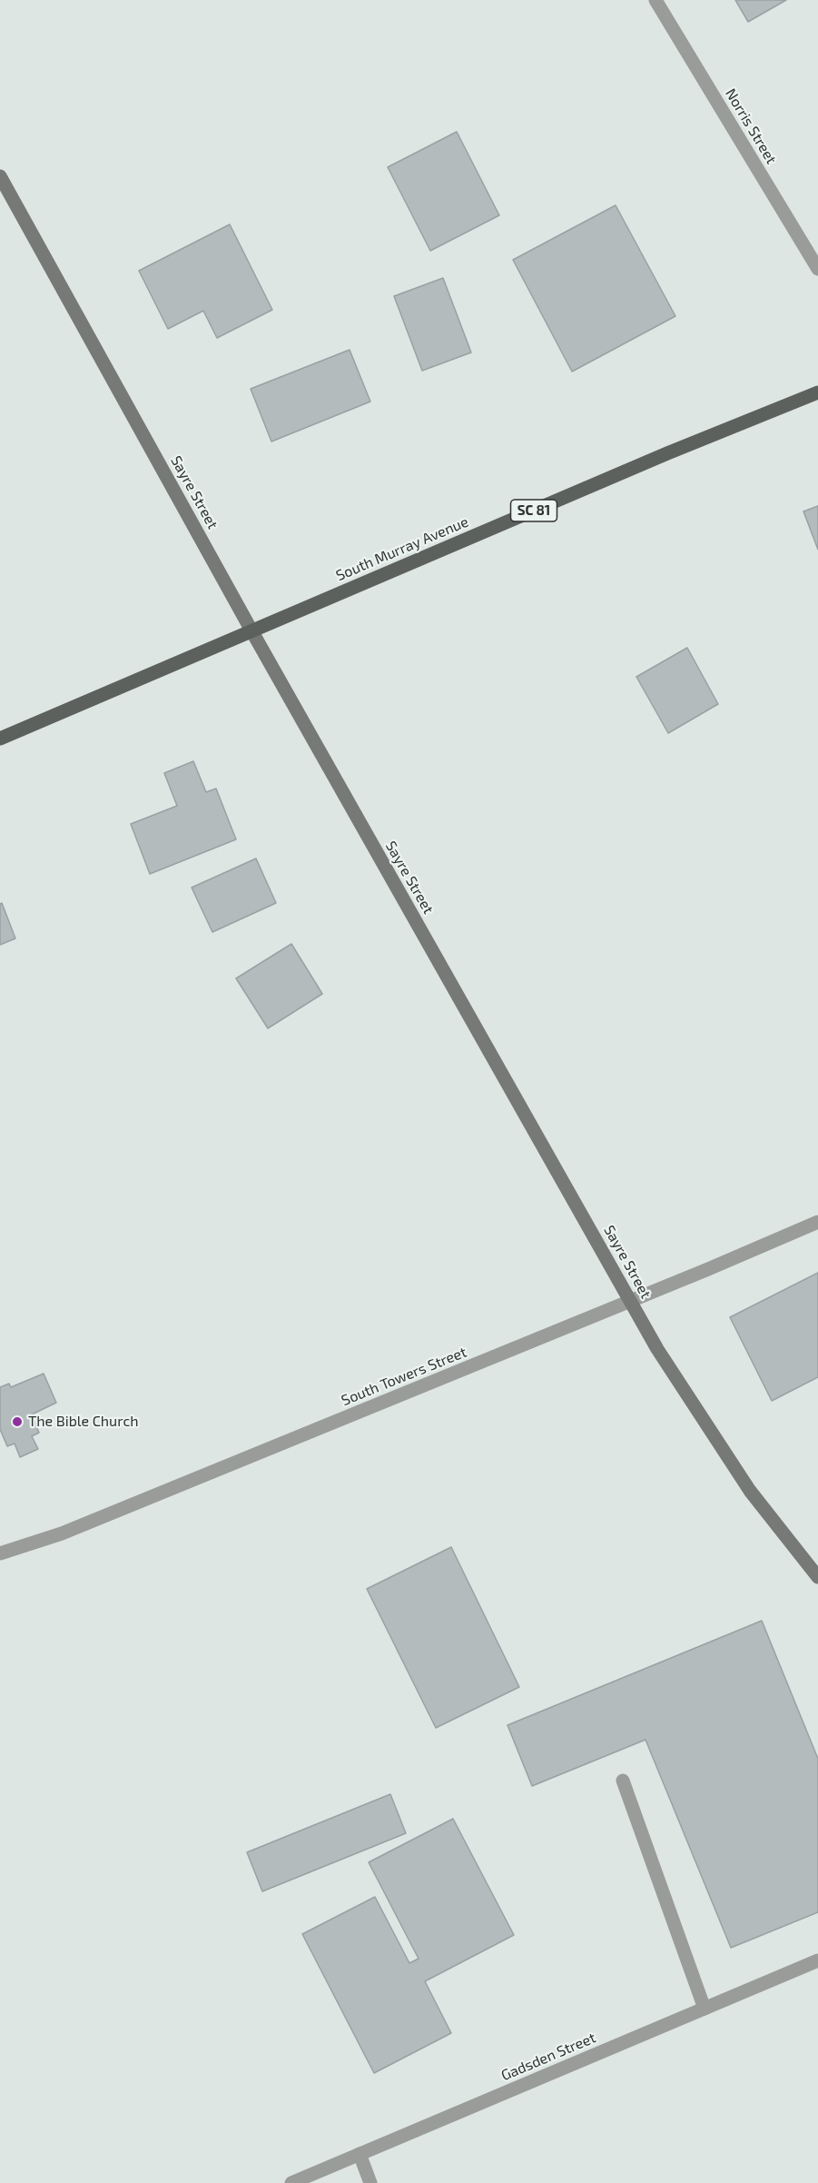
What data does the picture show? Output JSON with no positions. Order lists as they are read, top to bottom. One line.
{"streets":{"main road":["Sayre Street","SC 81","South Murray Avenue"],"street":["Norris Street","South Towers Street","Gadsden Street"]},"crossings":[["Sayre Street","South Murray Avenue"],["Sayre Street","South Towers Street"]],"places":["The Bible Church"]}
